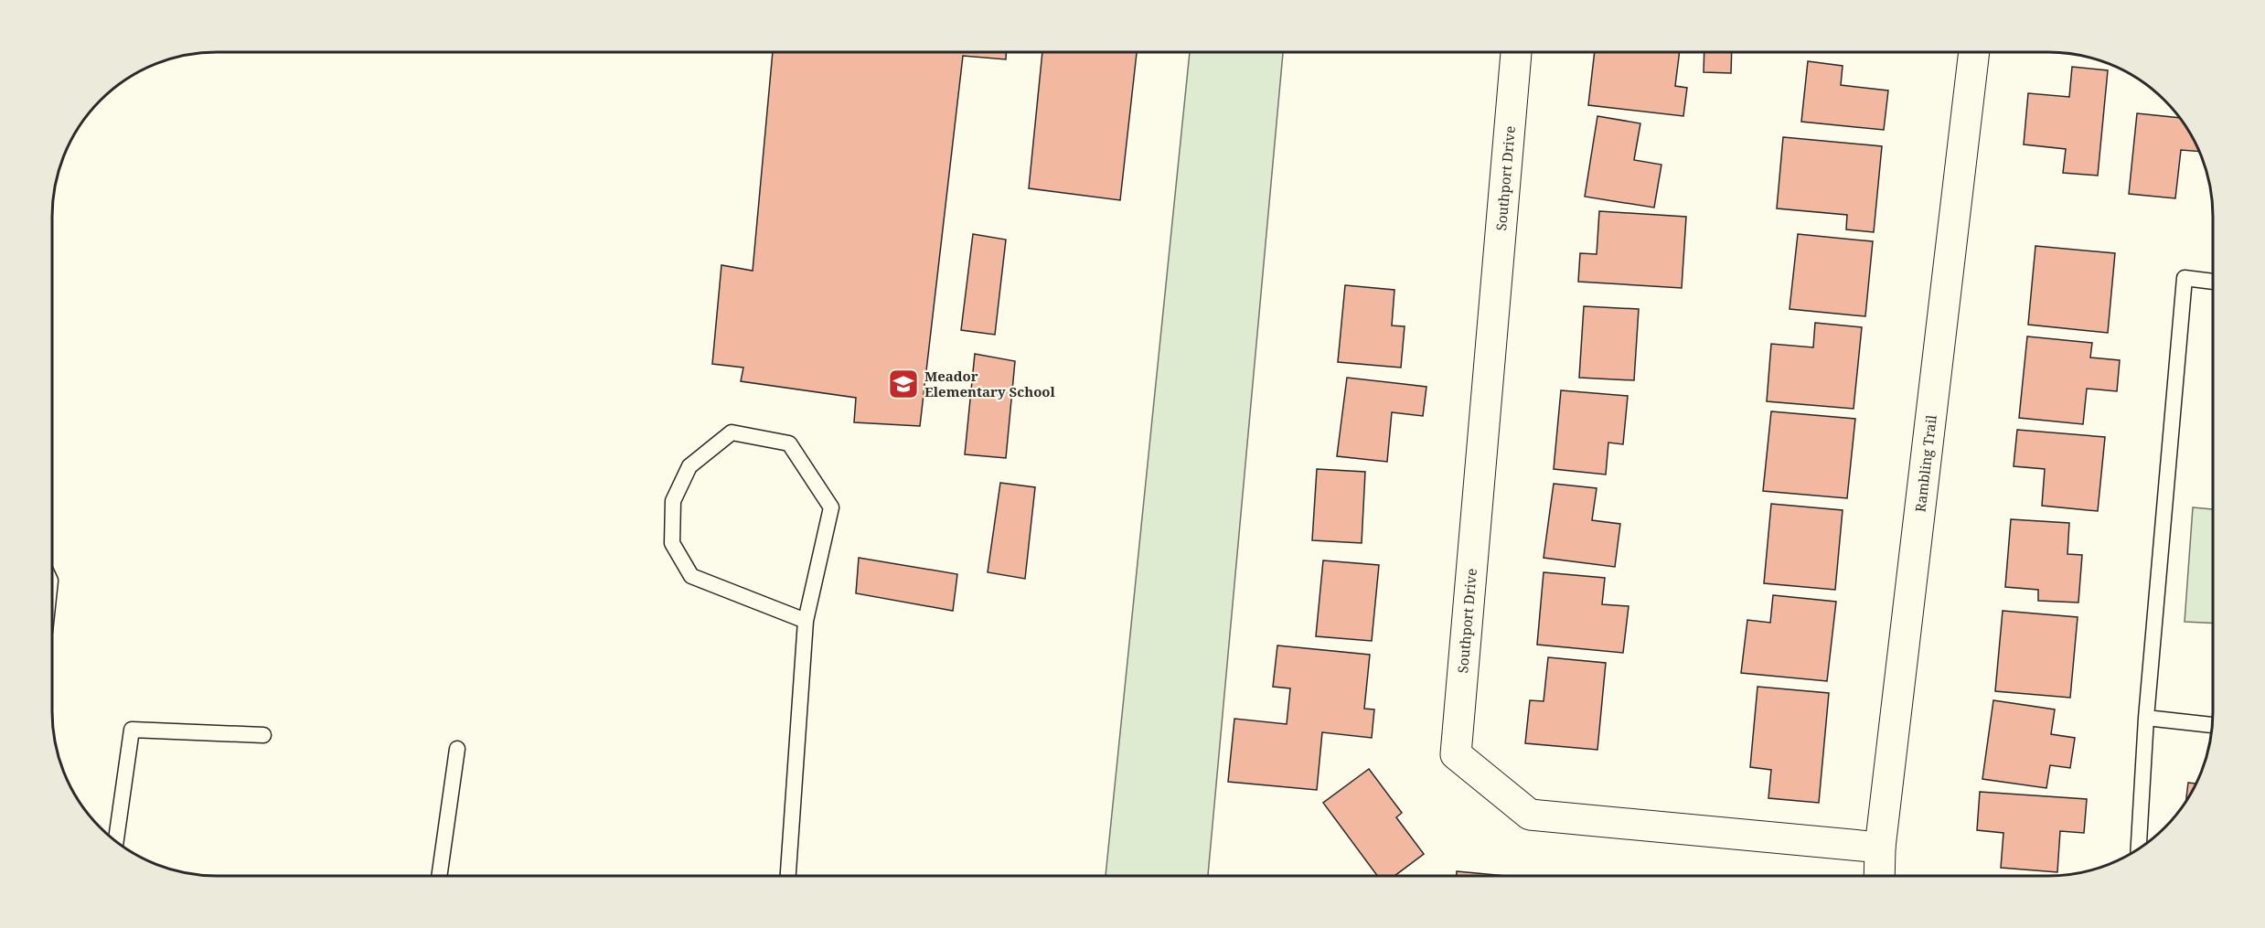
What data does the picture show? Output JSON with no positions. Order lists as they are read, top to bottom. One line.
{"streets":{"street":["Southport Drive","Rambling Trail"]},"crossings":[["Southport Drive","Rambling Trail"]],"places":{"school or university":["Meador Elementary School"]}}
